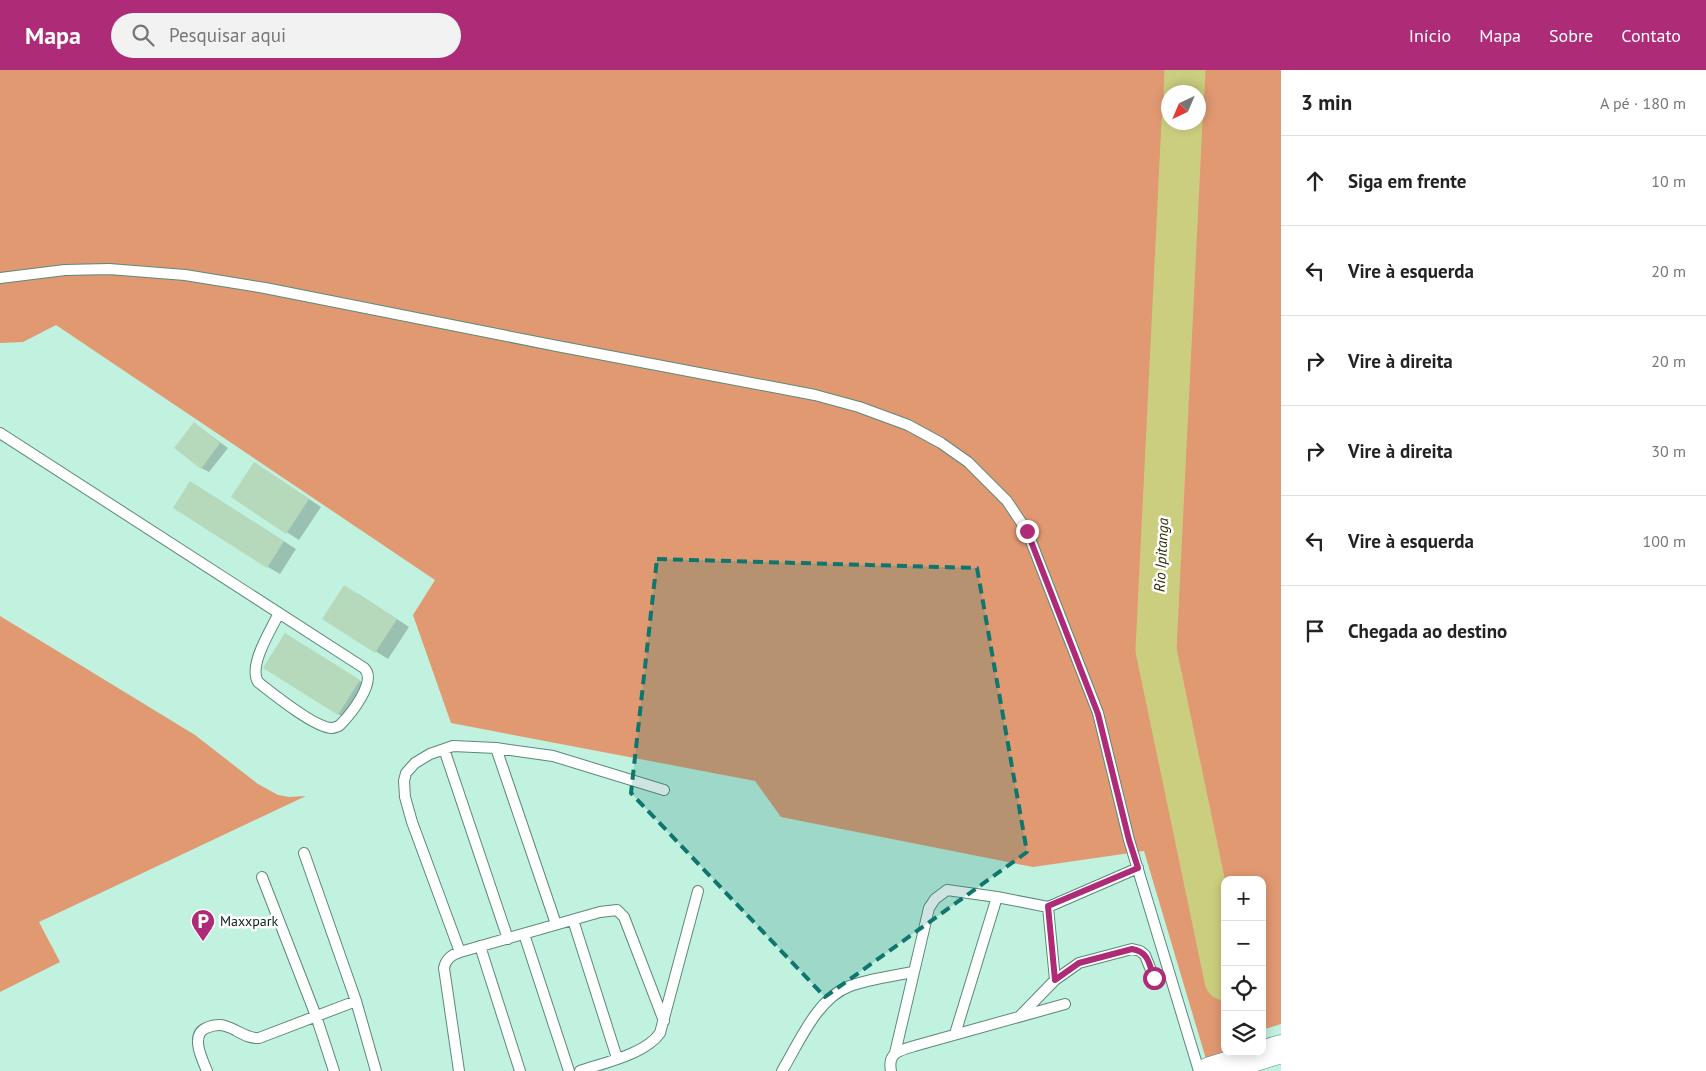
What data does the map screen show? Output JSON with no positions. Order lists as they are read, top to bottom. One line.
{"water":["Rio Ipitanga"],"places":{"parking":["Maxxpark"]},"north":"bottom left","page":{"header":"Mapa","search":"Pesquisar aqui","nav":["Início","Mapa","Sobre","Contato"],"heading":["3 min","A pé · 180 m"],"list":[["Siga em frente","10 m"],["Vire à esquerda","20 m"],["Vire à direita","20 m"],["Vire à direita","30 m"],["Vire à esquerda","100 m"],"Chegada ao destino"],"map_buttons":["+","−"]}}
